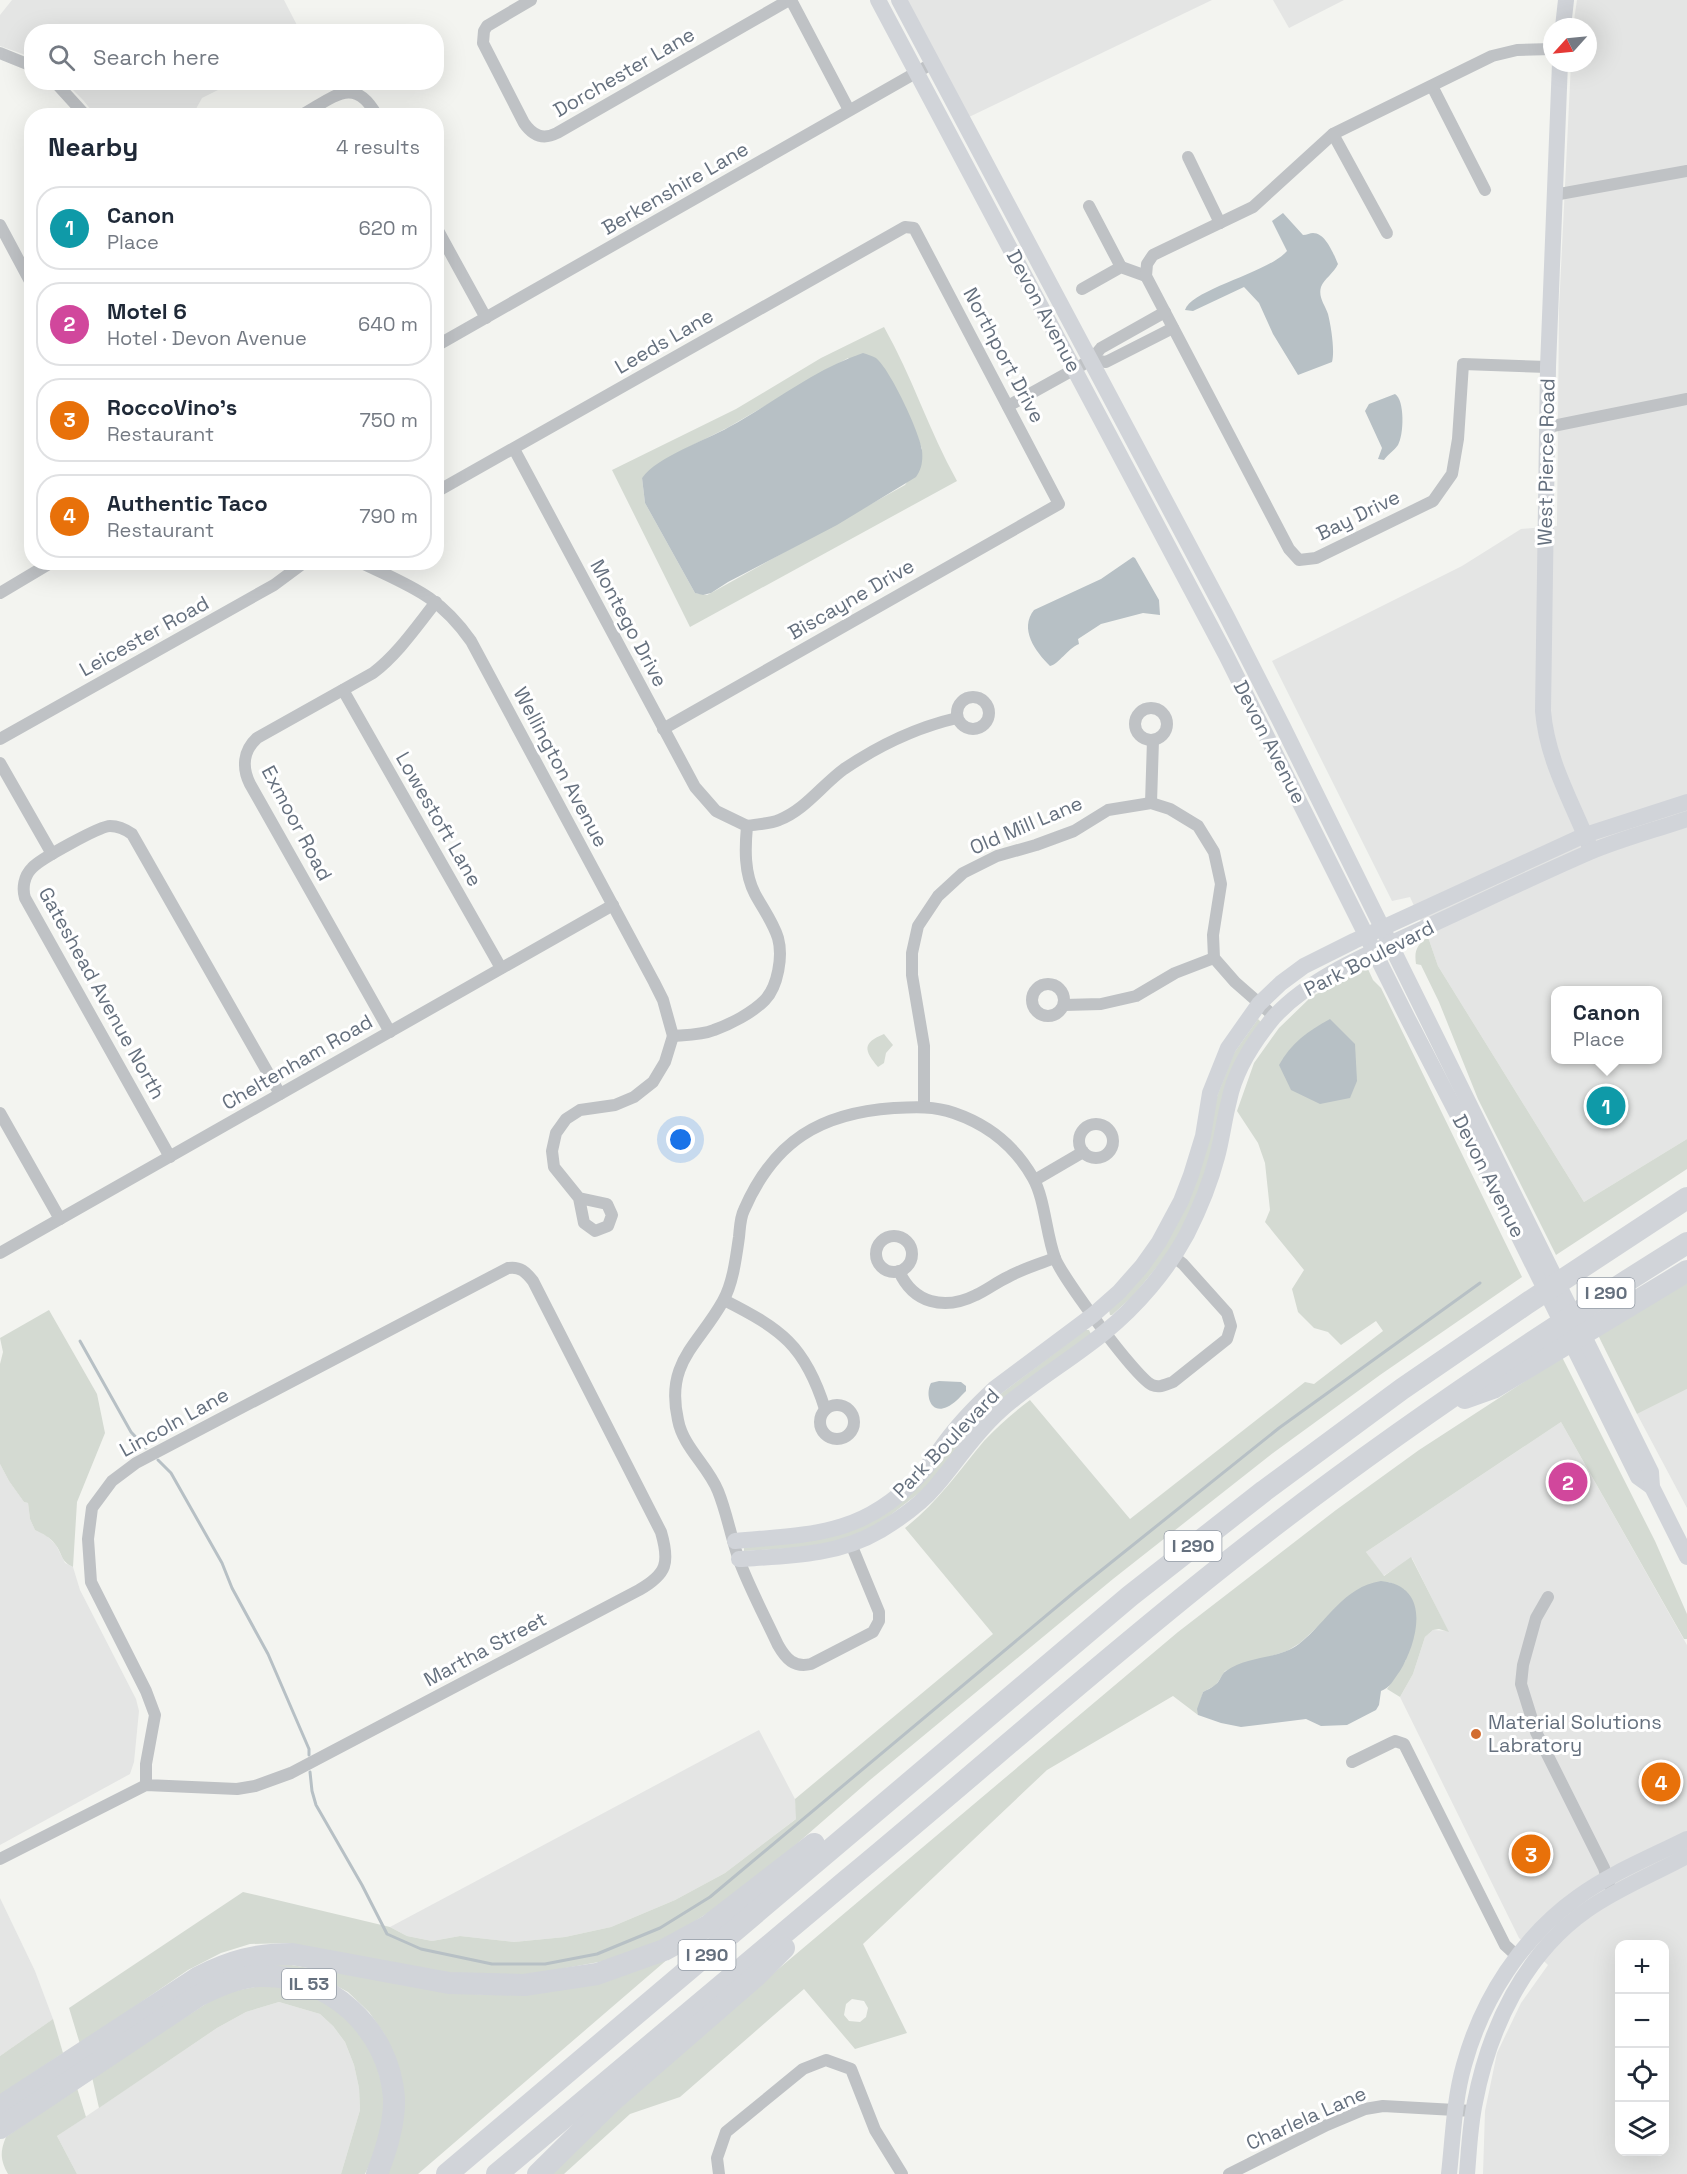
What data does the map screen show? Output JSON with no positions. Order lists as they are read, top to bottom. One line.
{"streets":{"highway":["I 290","IL 53"],"main road":["Devon Avenue","West Pierce Road","Park Boulevard"],"street":["Dorchester Lane","Berkenshire Lane","Leeds Lane","Northport Drive","Bay Drive","Biscayne Drive","Montego Drive","Leicester Road","Wellington Avenue","Lowestoft Lane","Exmoor Road","Old Mill Lane","Gateshead Avenue North","Cheltenham Road","Lincoln Lane","Martha Street","Charlela Lane"]},"crossings":[["Berkenshire Lane","Devon Avenue"],["Devon Avenue","Park Boulevard"],["Leeds Lane","Northport Drive"],["Leeds Lane","Montego Drive"],["Northport Drive","Biscayne Drive"],["West Pierce Road","Bay Drive"],["West Pierce Road","Park Boulevard"],["Biscayne Drive","Montego Drive"],["Wellington Avenue","Exmoor Road"],["Wellington Avenue","Cheltenham Road"],["Lowestoft Lane","Exmoor Road"],["Lowestoft Lane","Cheltenham Road"],["Exmoor Road","Cheltenham Road"],["Gateshead Avenue North","Cheltenham Road"],["Lincoln Lane","Martha Street"]],"places":["Material Solutions Labratory"],"north":"bottom left","page":{"search":"Search here","heading":["Nearby","4 results"],"list":[{"mark":"1","name":"Canon","note":"Place","value":"620 m"},{"mark":"2","name":"Motel 6","note":"Hotel · Devon Avenue","value":"640 m"},{"mark":"3","name":"RoccoVino's","note":"Restaurant","value":"750 m"},{"mark":"4","name":"Authentic Taco","note":"Restaurant","value":"790 m"}],"popup":["Canon","Place"],"pins":["1","2","4","3"],"map_buttons":["+","−"]}}
